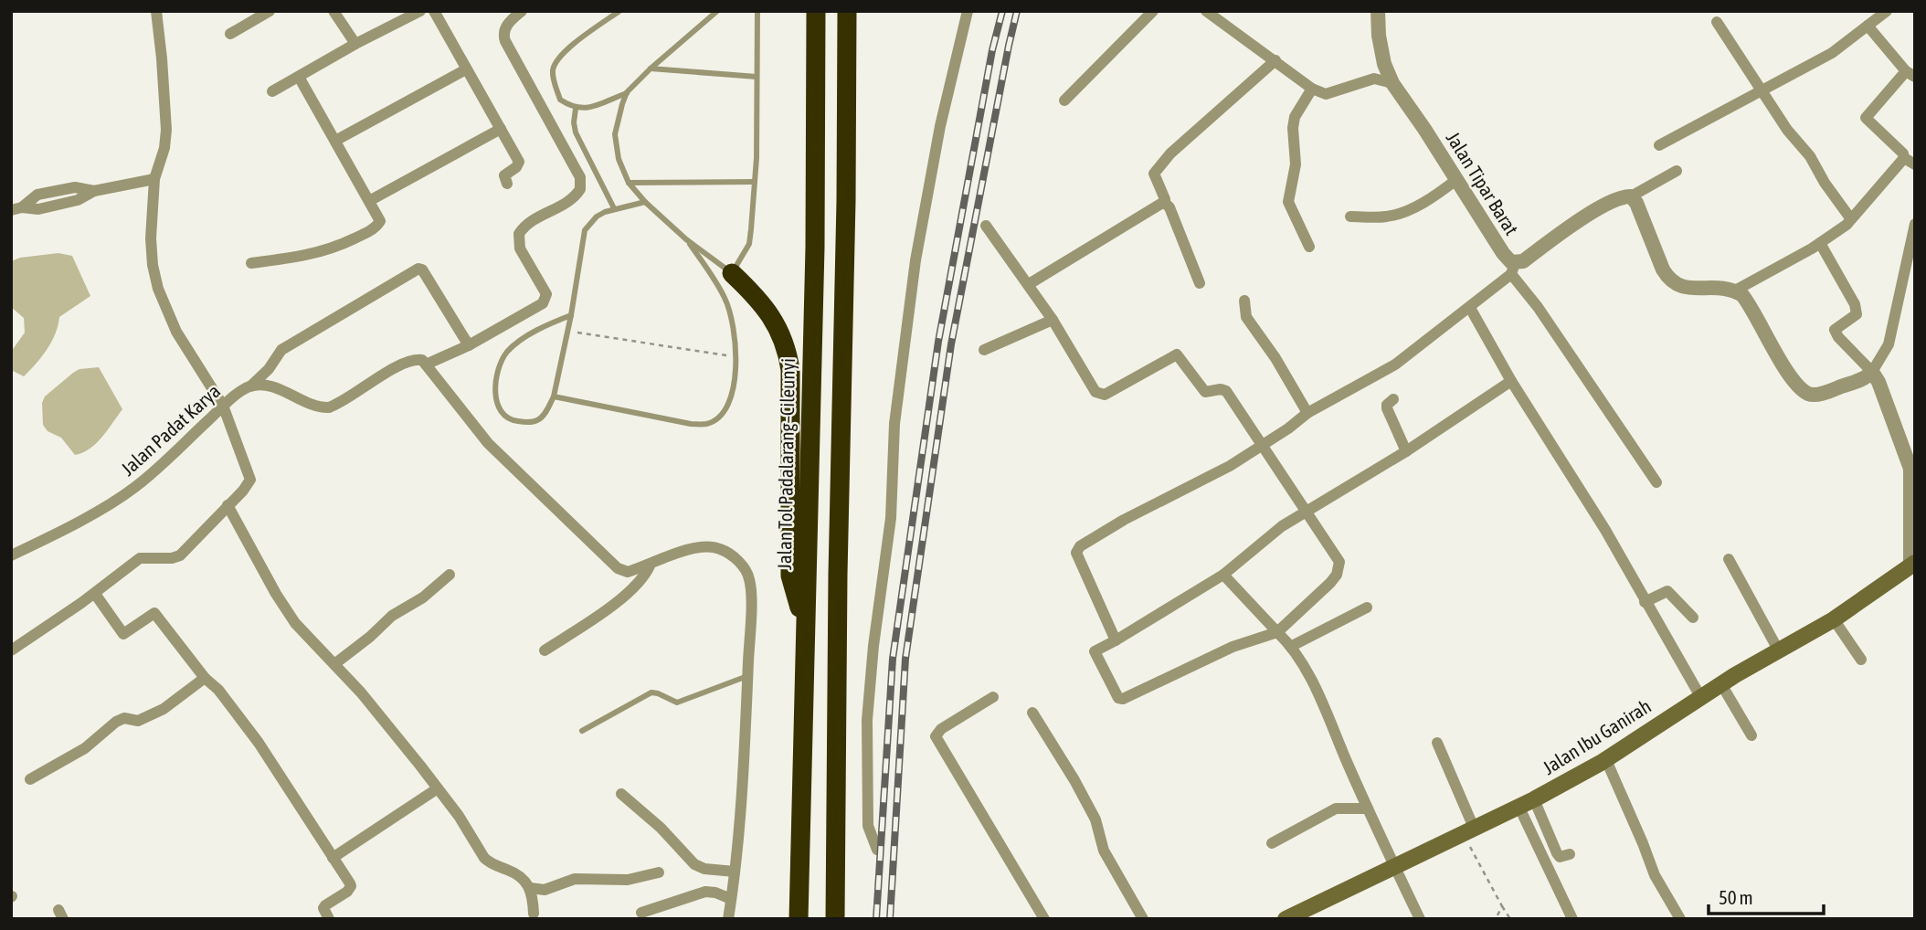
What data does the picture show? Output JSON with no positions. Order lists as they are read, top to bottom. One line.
{"streets":{"highway":["Jalan Tol Padalarang–Cileunyi"],"main road":["Jalan Ibu Ganirah"],"street":["Jalan Tipar Barat","Jalan Padat Karya"]},"scale_bar":"50 m"}
